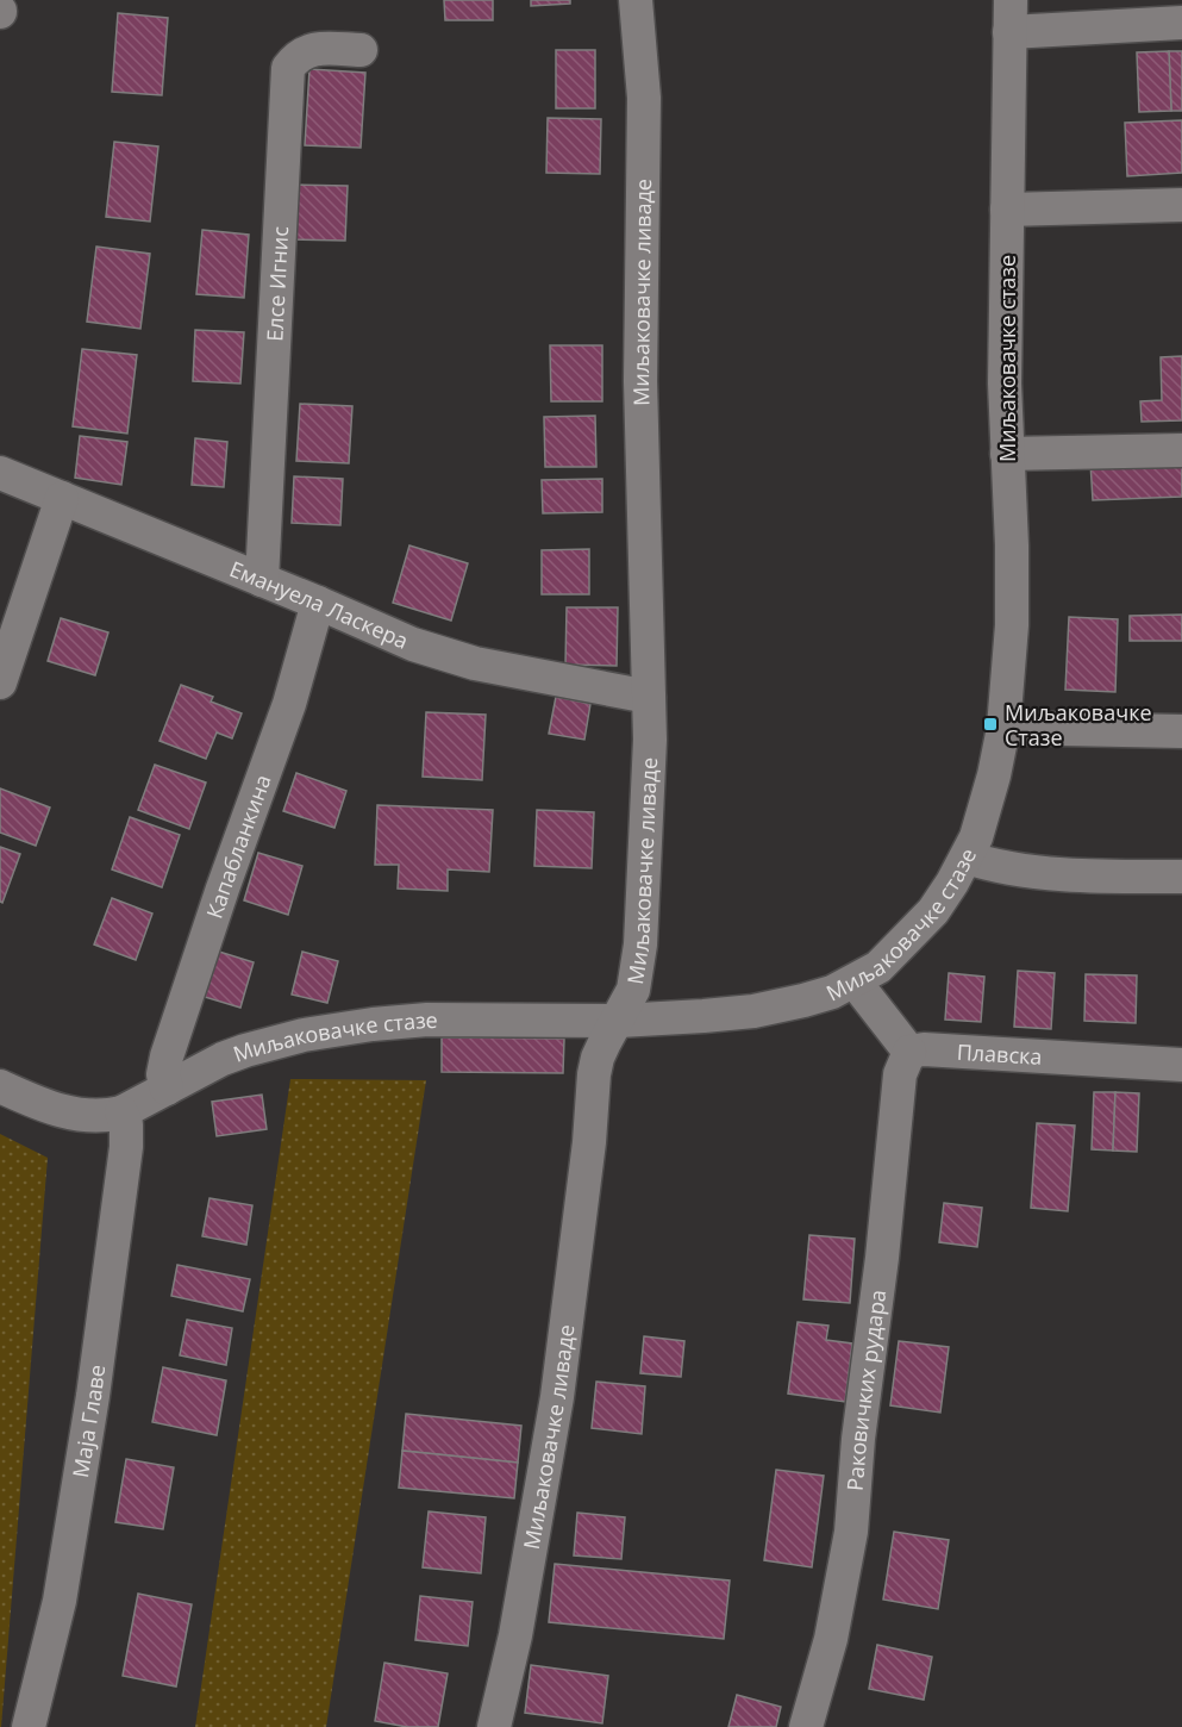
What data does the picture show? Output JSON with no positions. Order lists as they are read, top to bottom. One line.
{"streets":{"street":["Елсе Игнис","Миљаковачке ливаде","Миљаковачке стазе","Емануела Ласкера","Капабланкина","Плавска","Раковичких рудара","Маја Главе"]},"crossings":[["Елсе Игнис","Емануела Ласкера"],["Миљаковачке ливаде","Миљаковачке стазе"],["Миљаковачке ливаде","Емануела Ласкера"],["Миљаковачке стазе","Капабланкина"],["Миљаковачке стазе","Маја Главе"],["Емануела Ласкера","Капабланкина"],["Плавска","Раковичких рудара"]],"places":{"transit":["Миљаковачке Стазе"]}}
